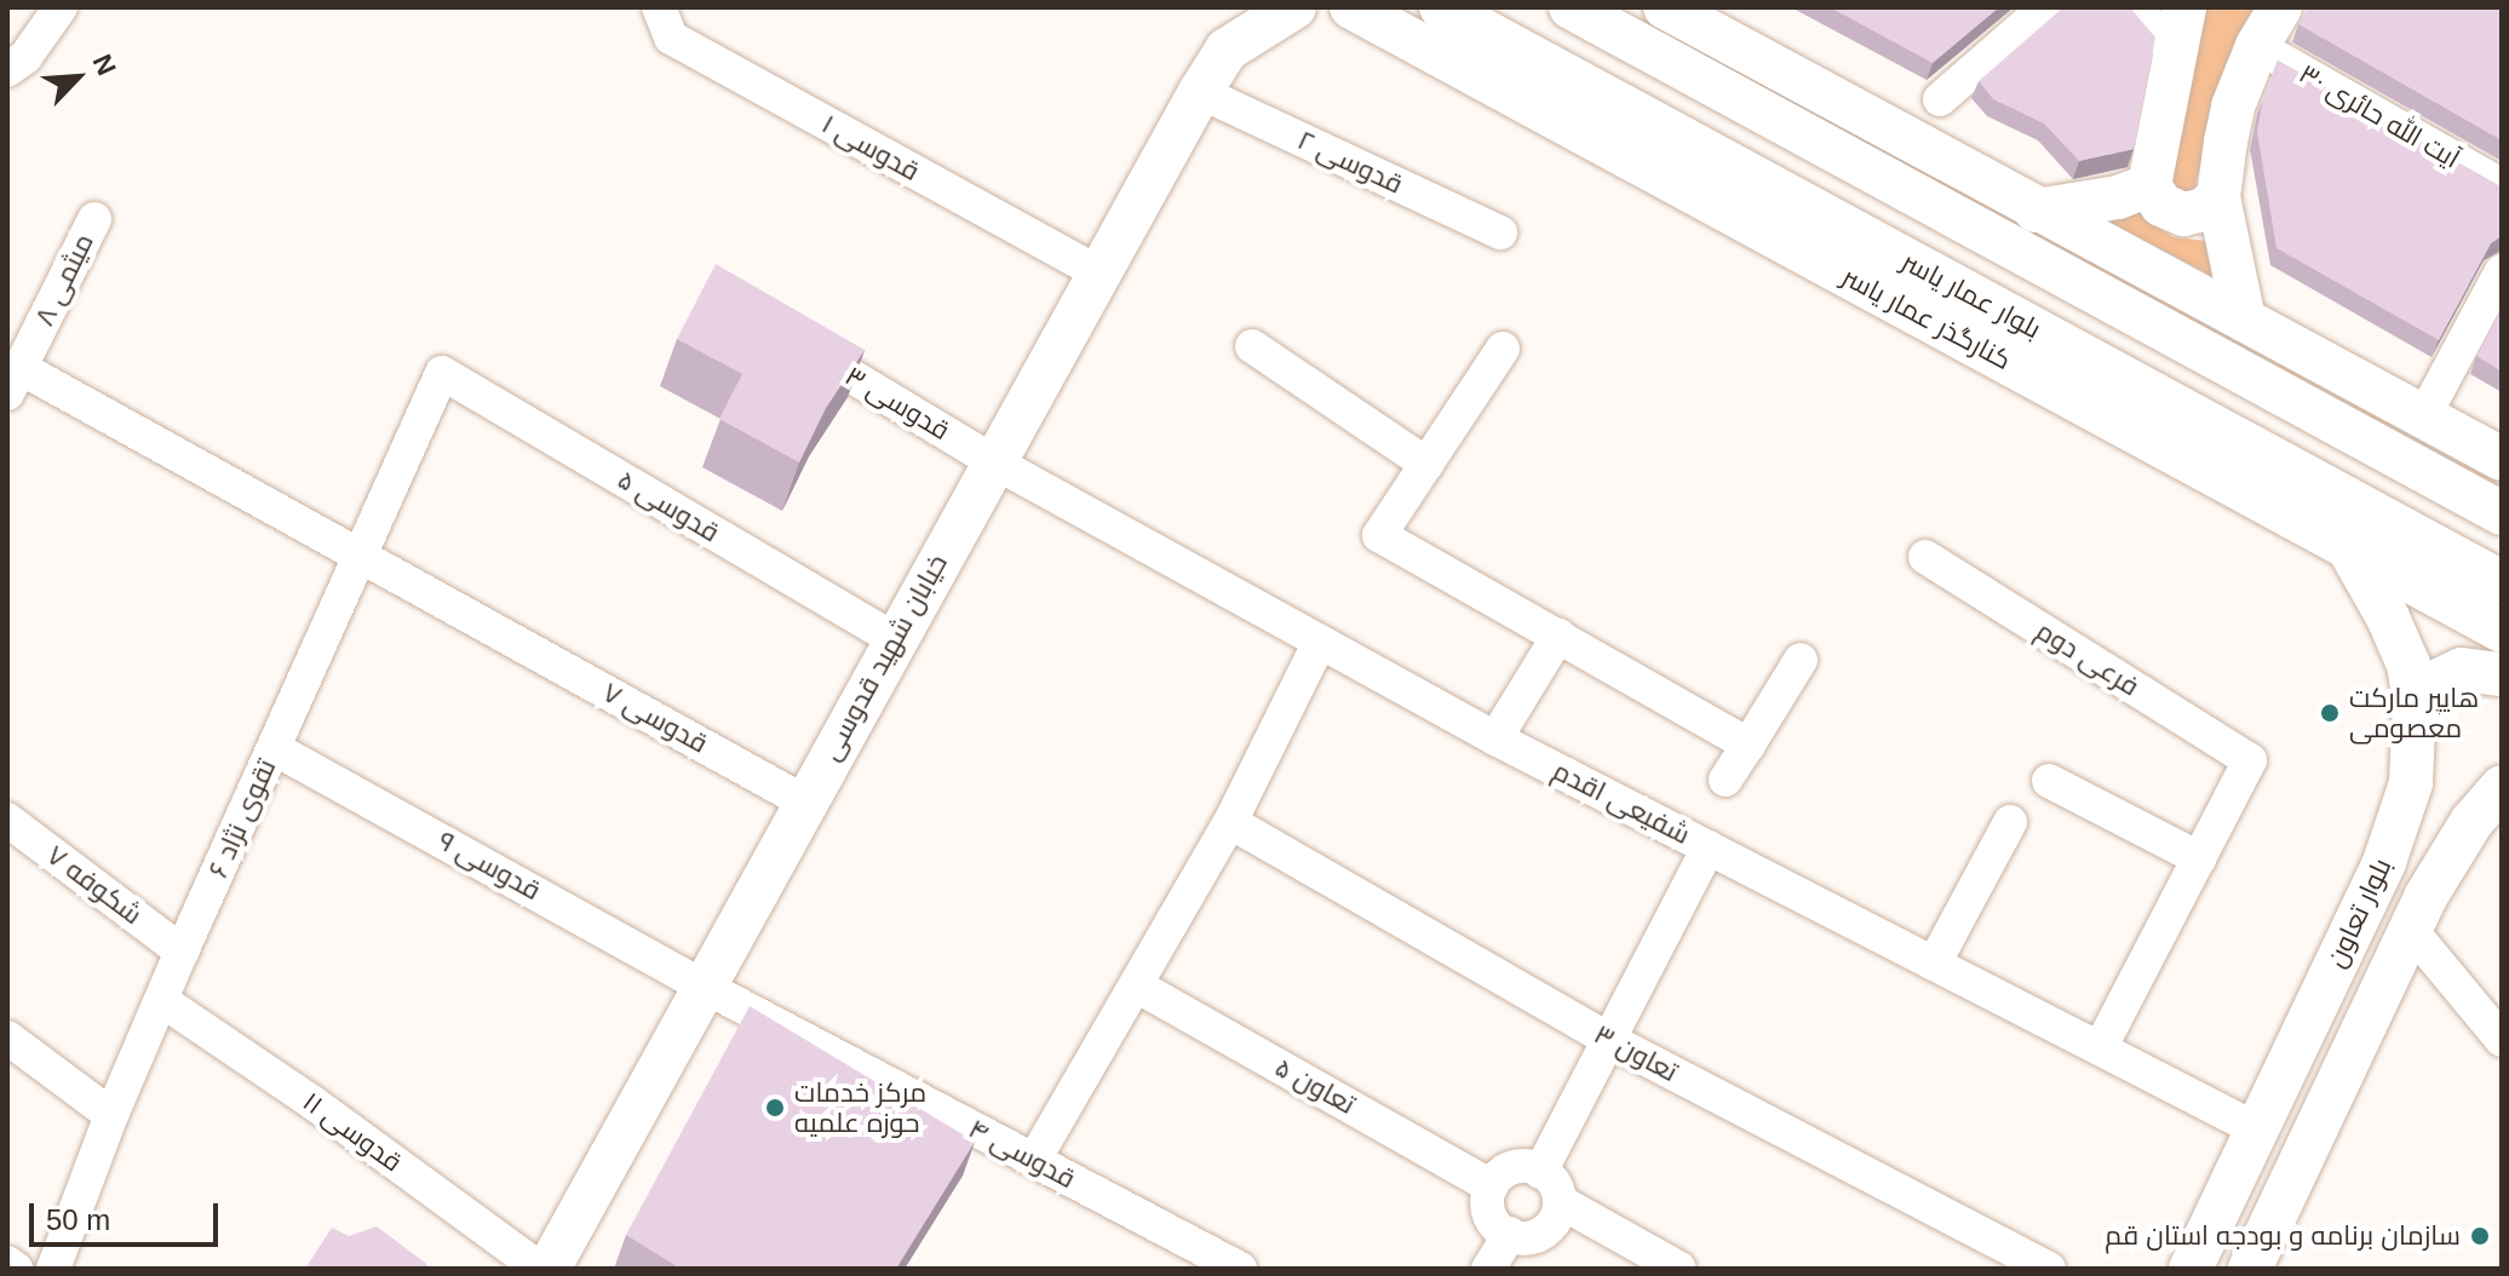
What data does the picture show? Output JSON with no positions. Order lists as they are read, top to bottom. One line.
{"streets":{"main road":["بلوار عمار یاسر","کنارگذر عمار یاسر","خیابان شهید قدوسی","بلوار تعاون"],"street":["آیت الله حائری ۳۰","قدوسی ۱","قدوسی ۲","میثمی ۸","قدوسی ۳","قدوسی ۵","فرعی دوم","قدوسی ۷","شفیعی اقدم","تقوی نژاد ۶","قدوسی ۹","شکوفه ۷","تعاون ۳","تعاون ۵","قدوسی ۱۱","قدوسی ۴"]},"crossings":[["قدوسی ۱","خیابان شهید قدوسی"],["قدوسی ۲","خیابان شهید قدوسی"],["میثمی ۸","قدوسی ۷"],["کنارگذر عمار یاسر","بلوار تعاون"],["قدوسی ۳","خیابان شهید قدوسی"],["قدوسی ۳","شفیعی اقدم"],["قدوسی ۵","خیابان شهید قدوسی"],["قدوسی ۵","تقوی نژاد ۶"],["خیابان شهید قدوسی","قدوسی ۷"],["خیابان شهید قدوسی","شفیعی اقدم"],["خیابان شهید قدوسی","قدوسی ۹"],["خیابان شهید قدوسی","قدوسی ۴"],["قدوسی ۷","تقوی نژاد ۶"],["شفیعی اقدم","بلوار تعاون"],["تقوی نژاد ۶","قدوسی ۹"],["تقوی نژاد ۶","شکوفه ۷"],["تقوی نژاد ۶","قدوسی ۱۱"],["قدوسی ۹","قدوسی ۴"]],"places":["هایپر مارکت معصومی","مرکز خدمات حوزه علمیه","سازمان برنامه و بودجه استان قم"],"scale_bar":"50 m","north":"top right"}
